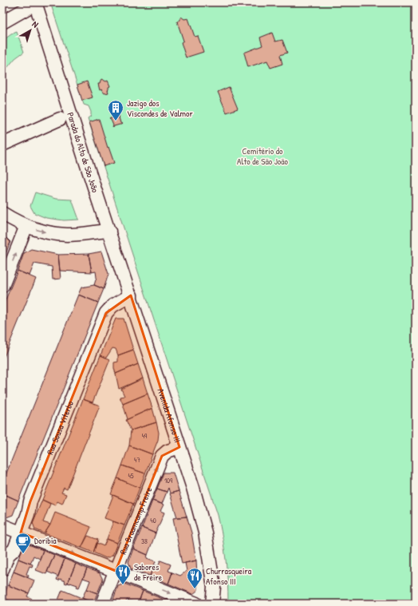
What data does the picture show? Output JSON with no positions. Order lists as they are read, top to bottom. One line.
{"streets":{"street":["Parada do Alto de São João","Avenida Afonso III","Rua Sousa Viterbo","Rua Braamcamp Freire"]},"crossings":[["Parada do Alto de São João","Avenida Afonso III"],["Avenida Afonso III","Rua Sousa Viterbo"],["Avenida Afonso III","Rua Braamcamp Freire"]],"one_way":["Rua Sousa Viterbo","Rua Braamcamp Freire"],"parks":["Cemitério do Alto de São João"],"places":{"building":["Jazigo dos Viscondes de Valmor"],"cafe":["Doribia"],"restaurant":["Sabores de Freire","Churrasqueira Afonso III"]},"house_numbers":["49","47","45","109","40","38"],"north":"top right"}
